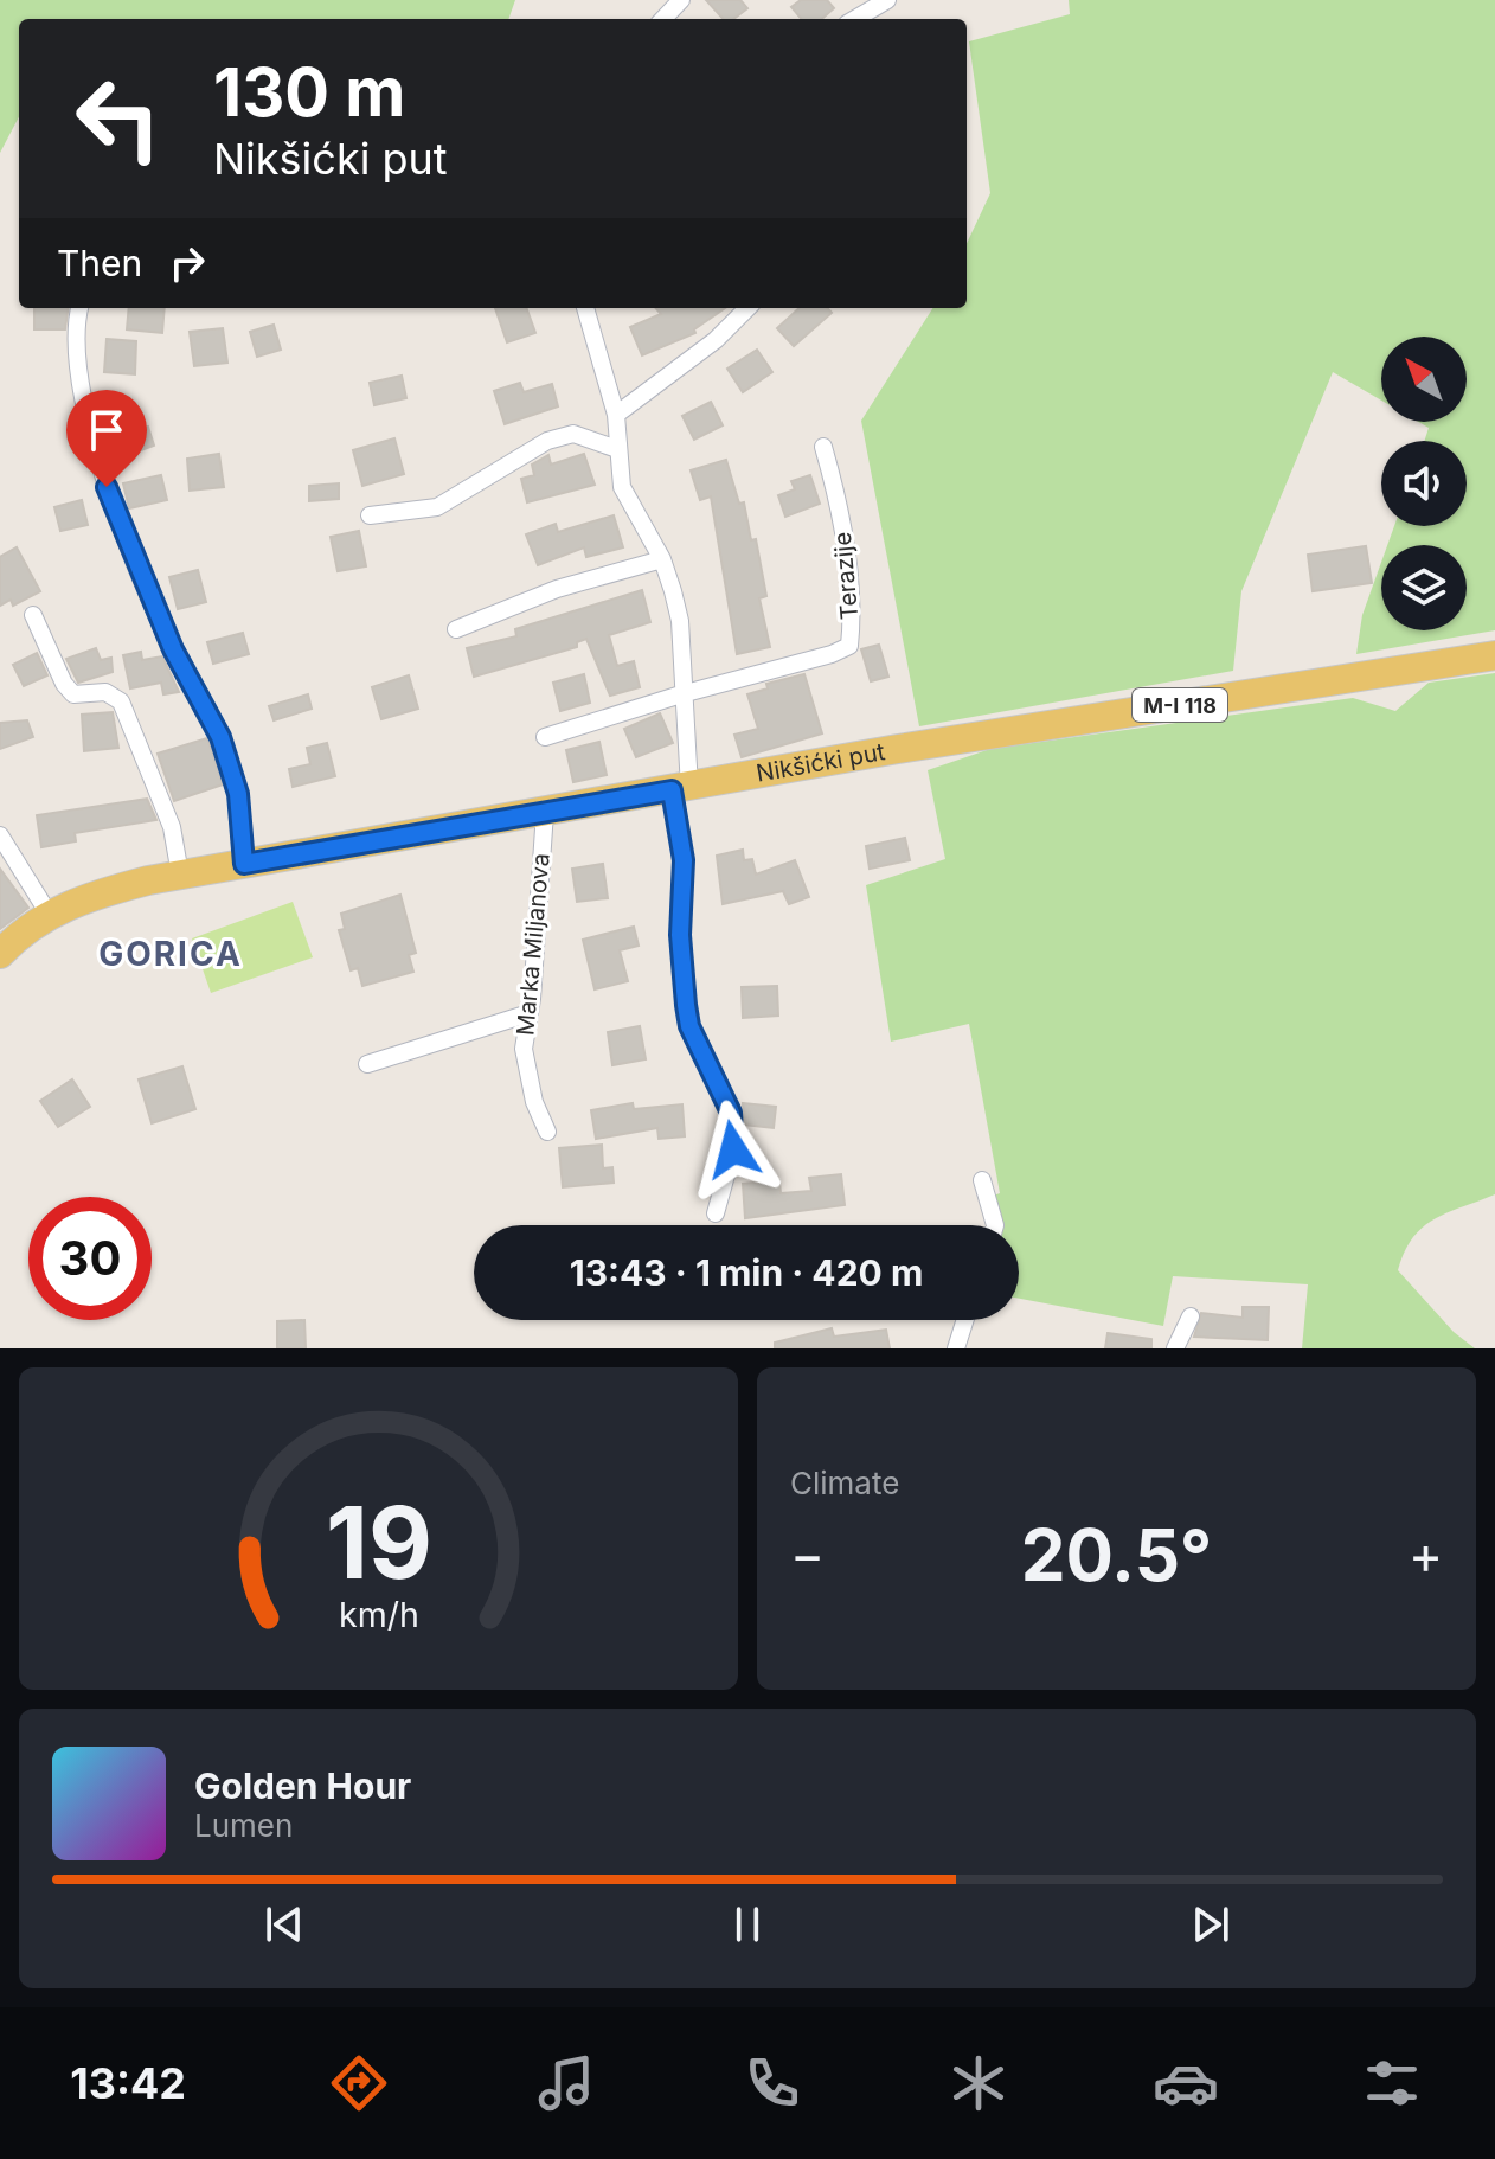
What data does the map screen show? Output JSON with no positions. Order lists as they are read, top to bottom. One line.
{"streets":{"main road":["M-I 118","Nikšićki put"],"street":["Terazije","Marka Miljanova"]},"crossings":[["Nikšićki put","Marka Miljanova"]],"districts":["GORICA"],"north":"top left","page":{"turn":["130 m","Nikšićki put"],"then":"Then","limit":"30","trip":"13:43 · 1 min · 420 m","tile":"Climate","heat":["−","20.5°","+"],"song":["Golden Hour","Lumen"],"tabs":"13:42","gauge":["19","km/h"]}}
